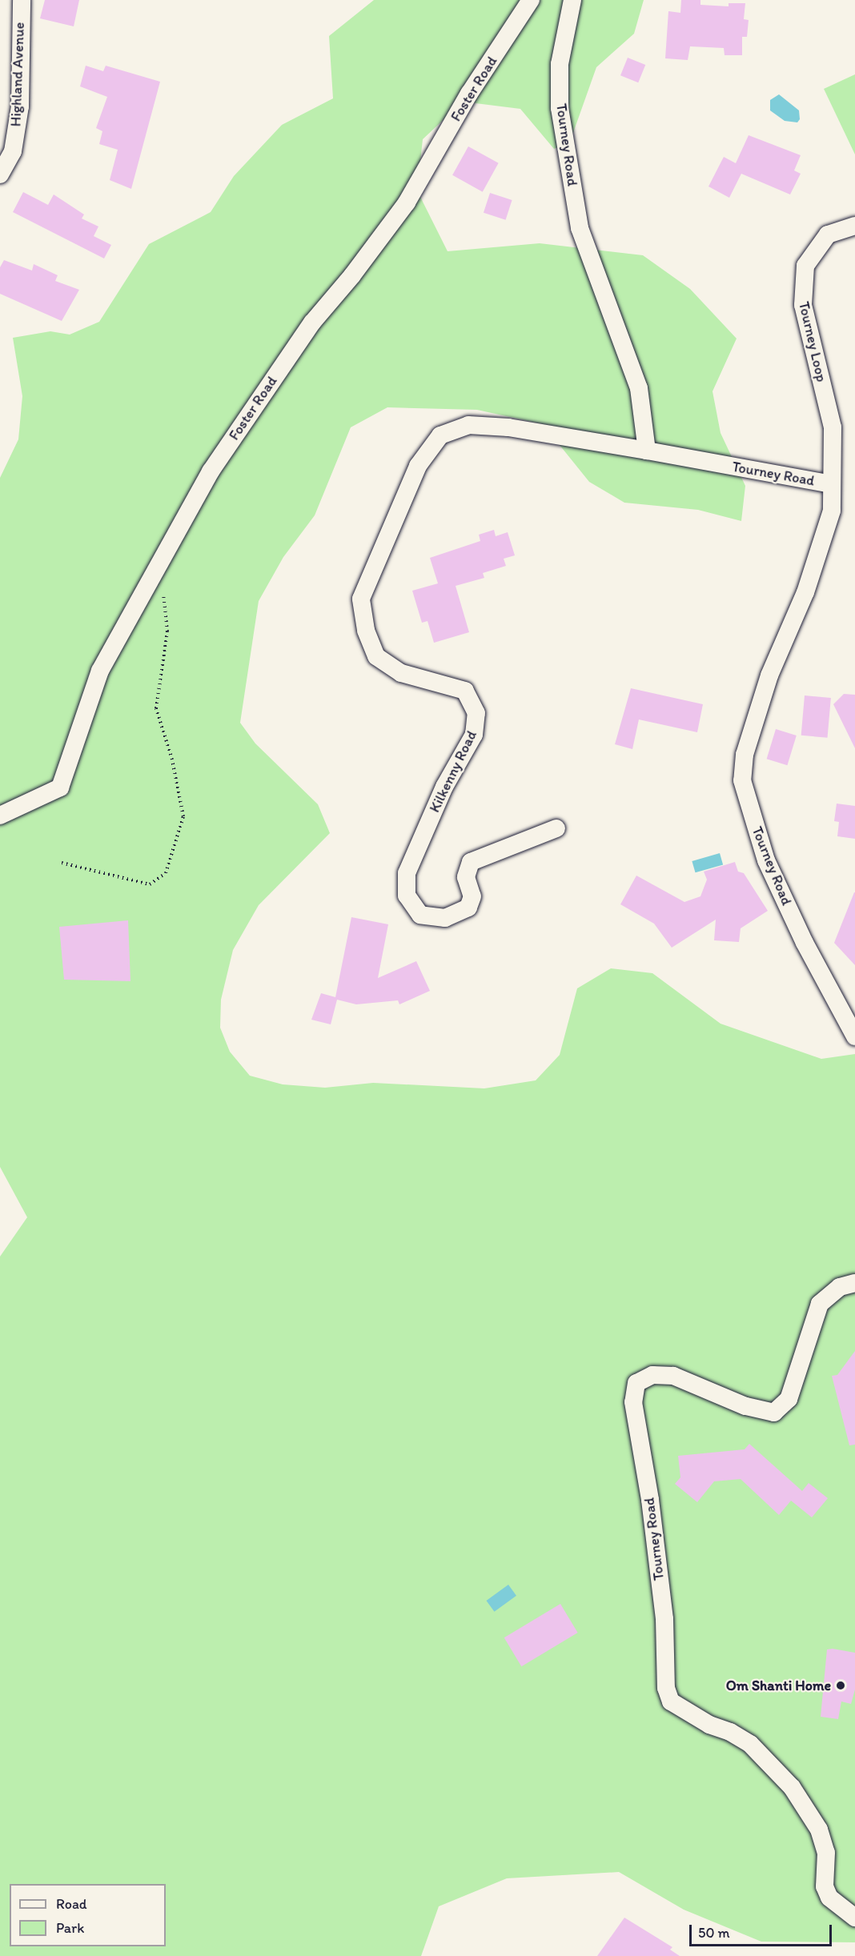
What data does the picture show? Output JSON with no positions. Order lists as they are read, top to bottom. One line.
{"streets":{"street":["Highland Avenue","Foster Road","Tourney Road","Tourney Loop","Kilkenny Road"]},"crossings":[["Tourney Road","Tourney Loop"],["Tourney Road","Kilkenny Road"]],"places":["Om Shanti Home"],"legend":["Road","Park"],"scale_bar":"50 m"}
